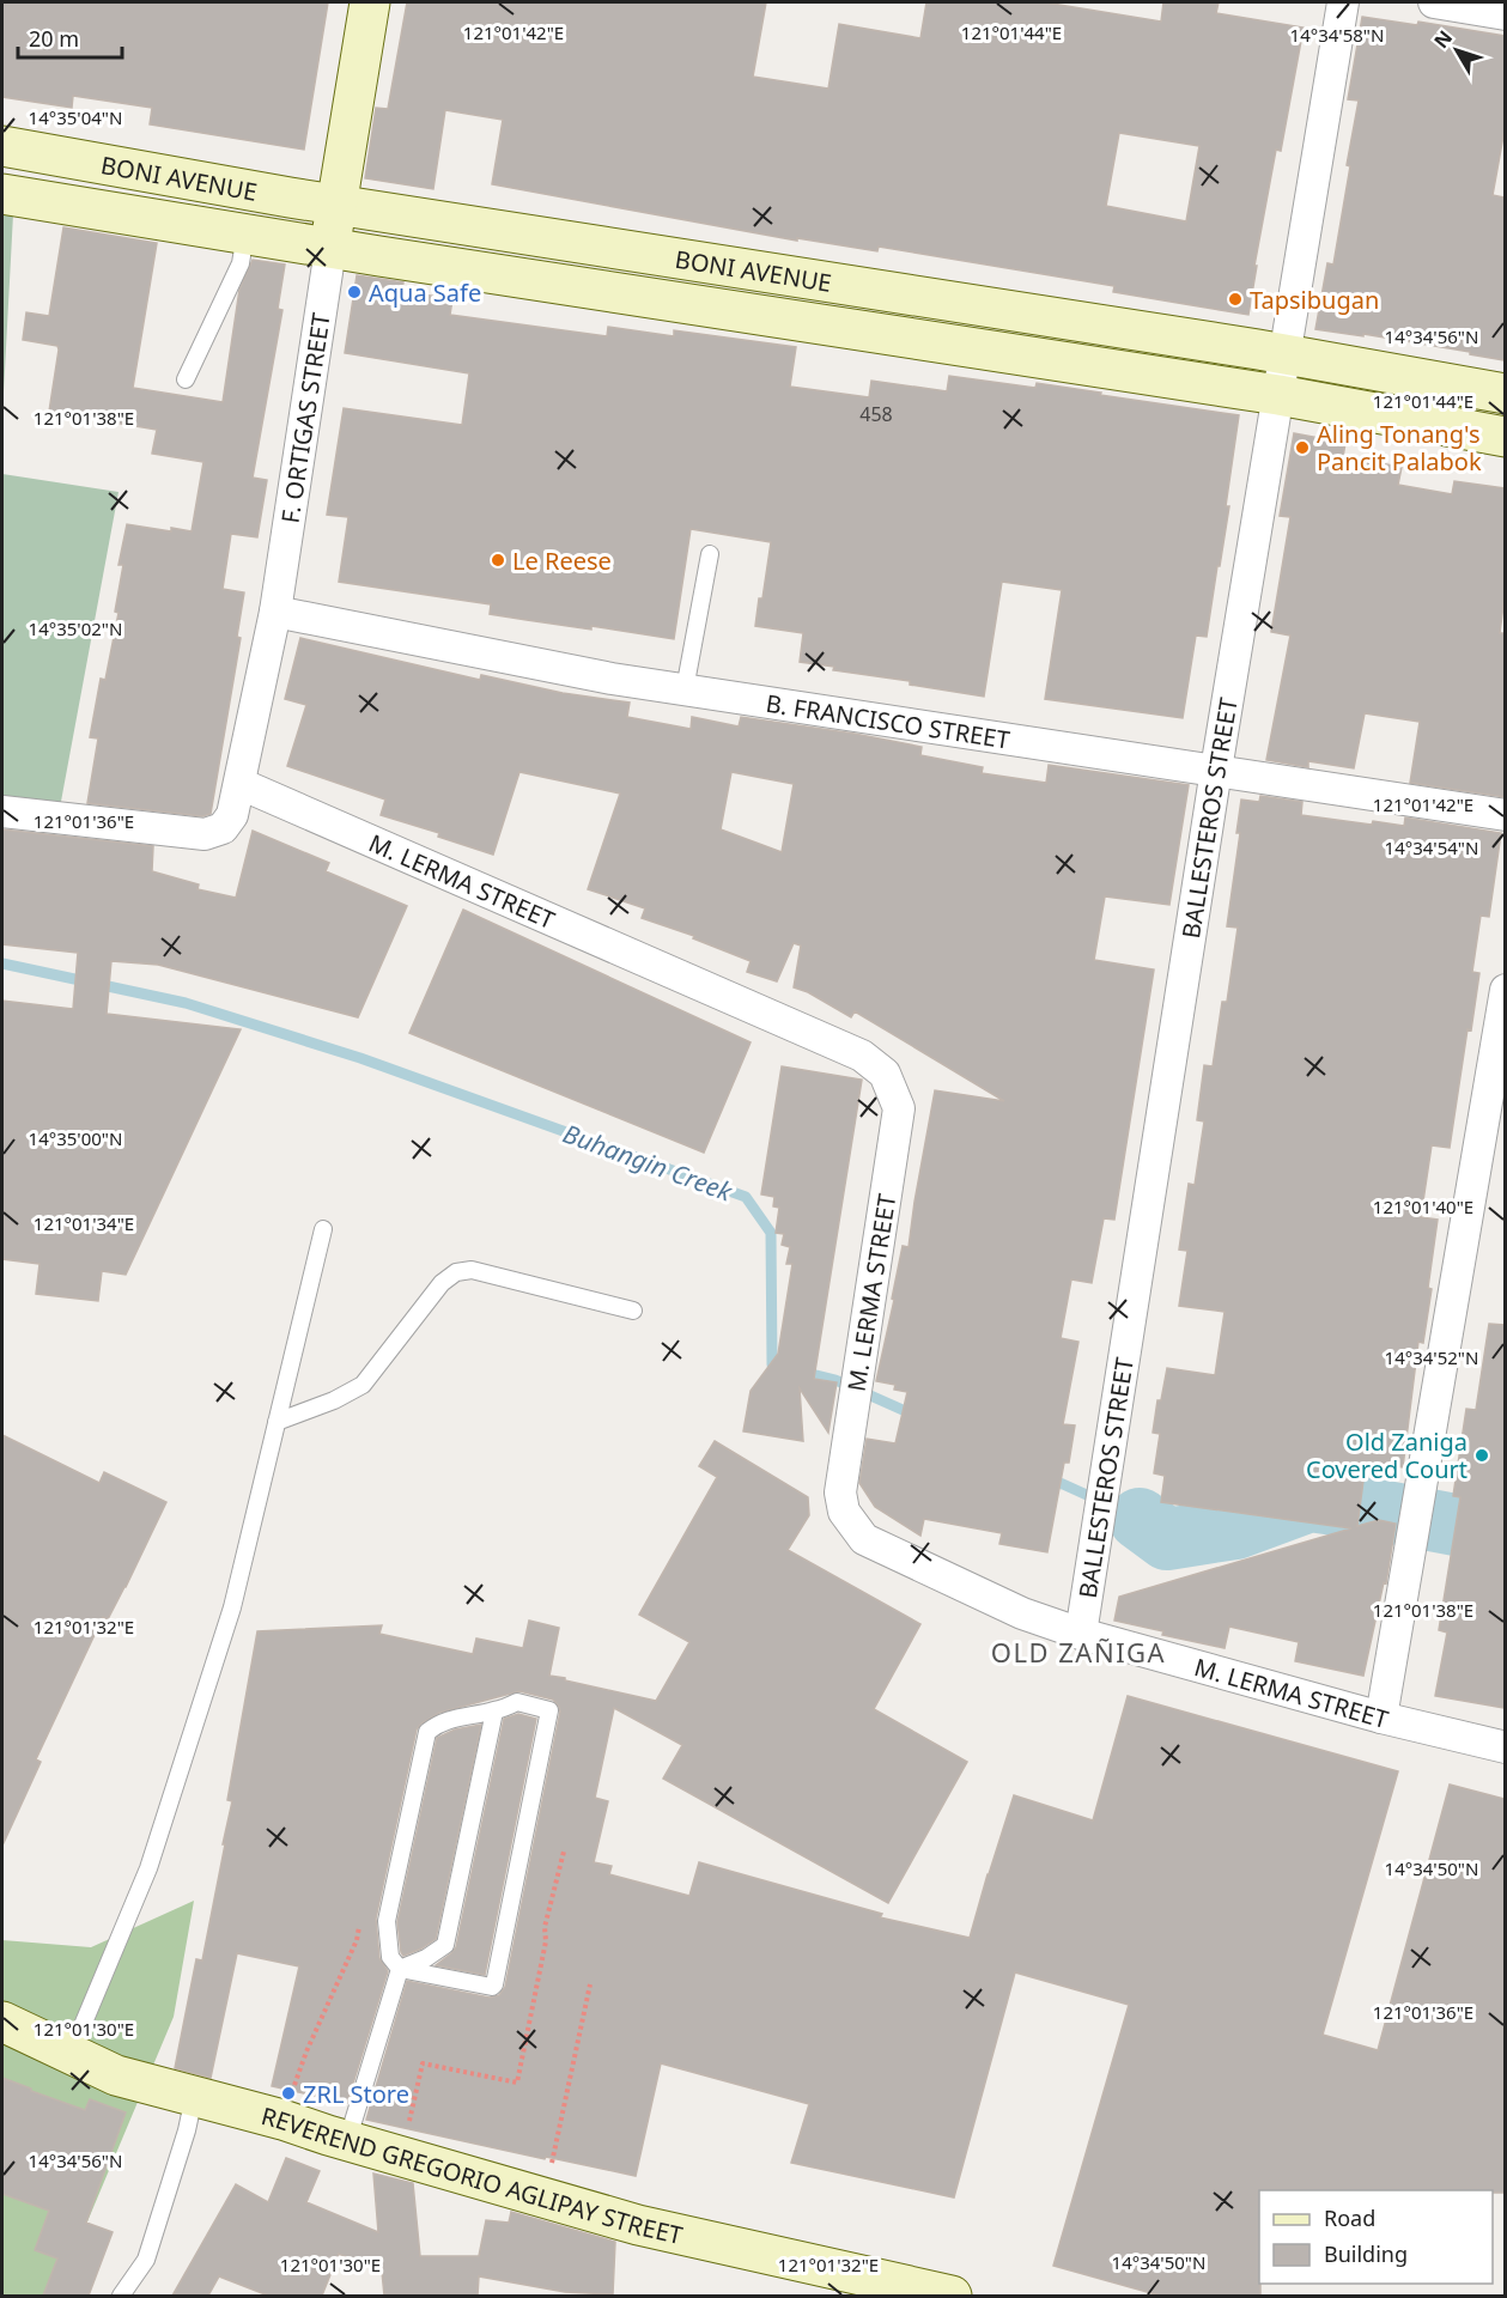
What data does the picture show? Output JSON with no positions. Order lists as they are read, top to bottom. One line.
{"streets":{"main road":["BONI AVENUE","F. ORTIGAS STREET","REVEREND GREGORIO AGLIPAY STREET"],"street":["B. FRANCISCO STREET","BALLESTEROS STREET","M. LERMA STREET"]},"crossings":[["BONI AVENUE","F. ORTIGAS STREET"],["BONI AVENUE","BALLESTEROS STREET"],["F. ORTIGAS STREET","B. FRANCISCO STREET"],["F. ORTIGAS STREET","M. LERMA STREET"],["B. FRANCISCO STREET","BALLESTEROS STREET"],["BALLESTEROS STREET","M. LERMA STREET"]],"districts":["OLD ZAÑIGA"],"water":["Buhangin Creek"],"places":["Aqua Safe","Tapsibugan","Aling Tonang's Pancit Palabok","Le Reese","Old Zaniga Covered Court","ZRL Store"],"house_numbers":["458"],"legend":["Road","Building"],"scale_bar":"20 m","north":"top left","coordinates":["121°01'42\"E","121°01'44\"E","14°34'58\"N","14°35'04\"N","14°34'56\"N","121°01'38\"E","14°35'02\"N","121°01'36\"E","14°34'54\"N","14°35'00\"N","121°01'40\"E","121°01'34\"E","14°34'52\"N","121°01'32\"E","14°34'50\"N","121°01'30\"E"]}
